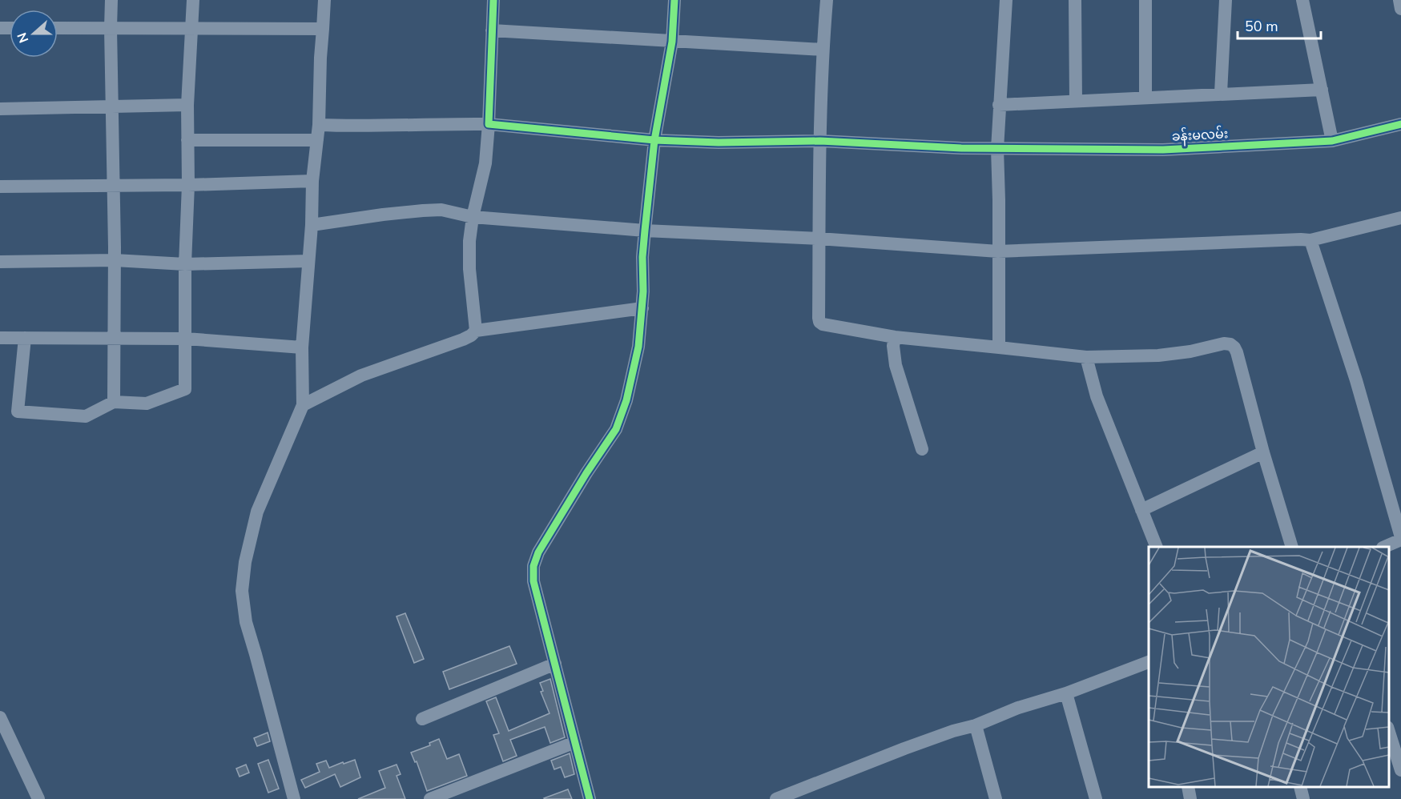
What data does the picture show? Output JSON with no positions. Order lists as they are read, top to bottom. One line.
{"streets":{"street":["ခန်းမလမ်း"]},"scale_bar":"50 m","north":"left"}
